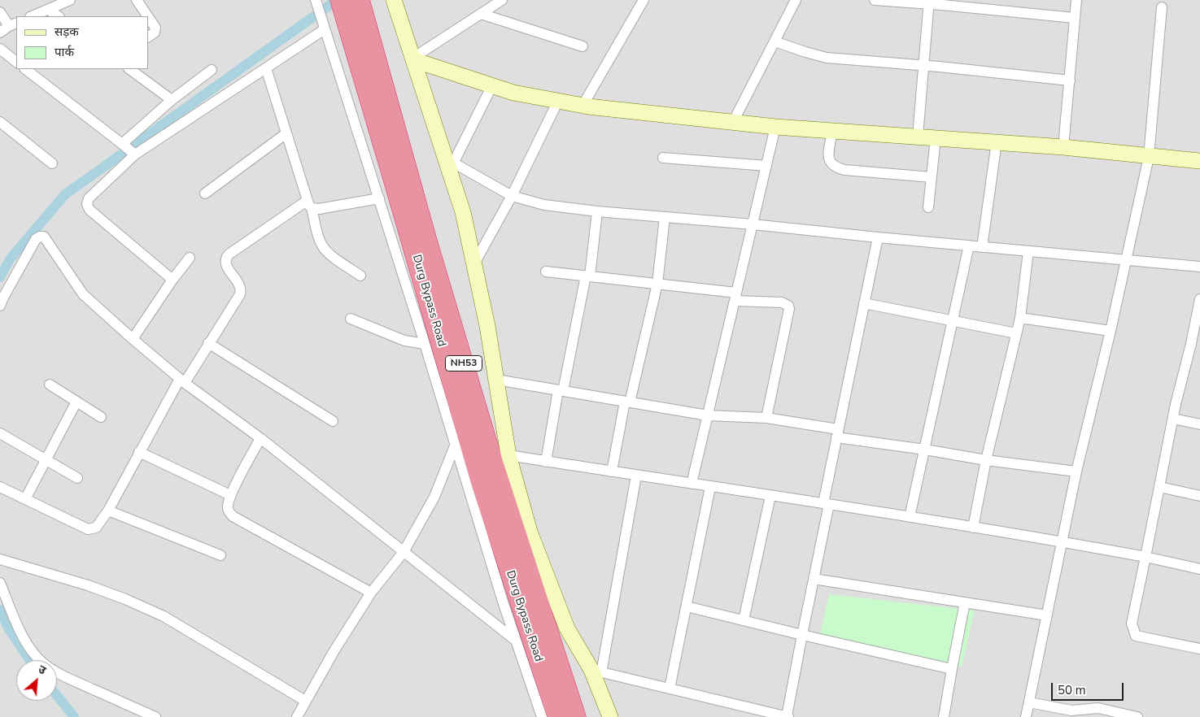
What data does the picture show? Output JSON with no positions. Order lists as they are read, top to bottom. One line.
{"streets":{"highway":["Durg Bypass Road","NH53"]},"legend":["सड़क","पार्क"],"scale_bar":"50 m","north":"top right"}
